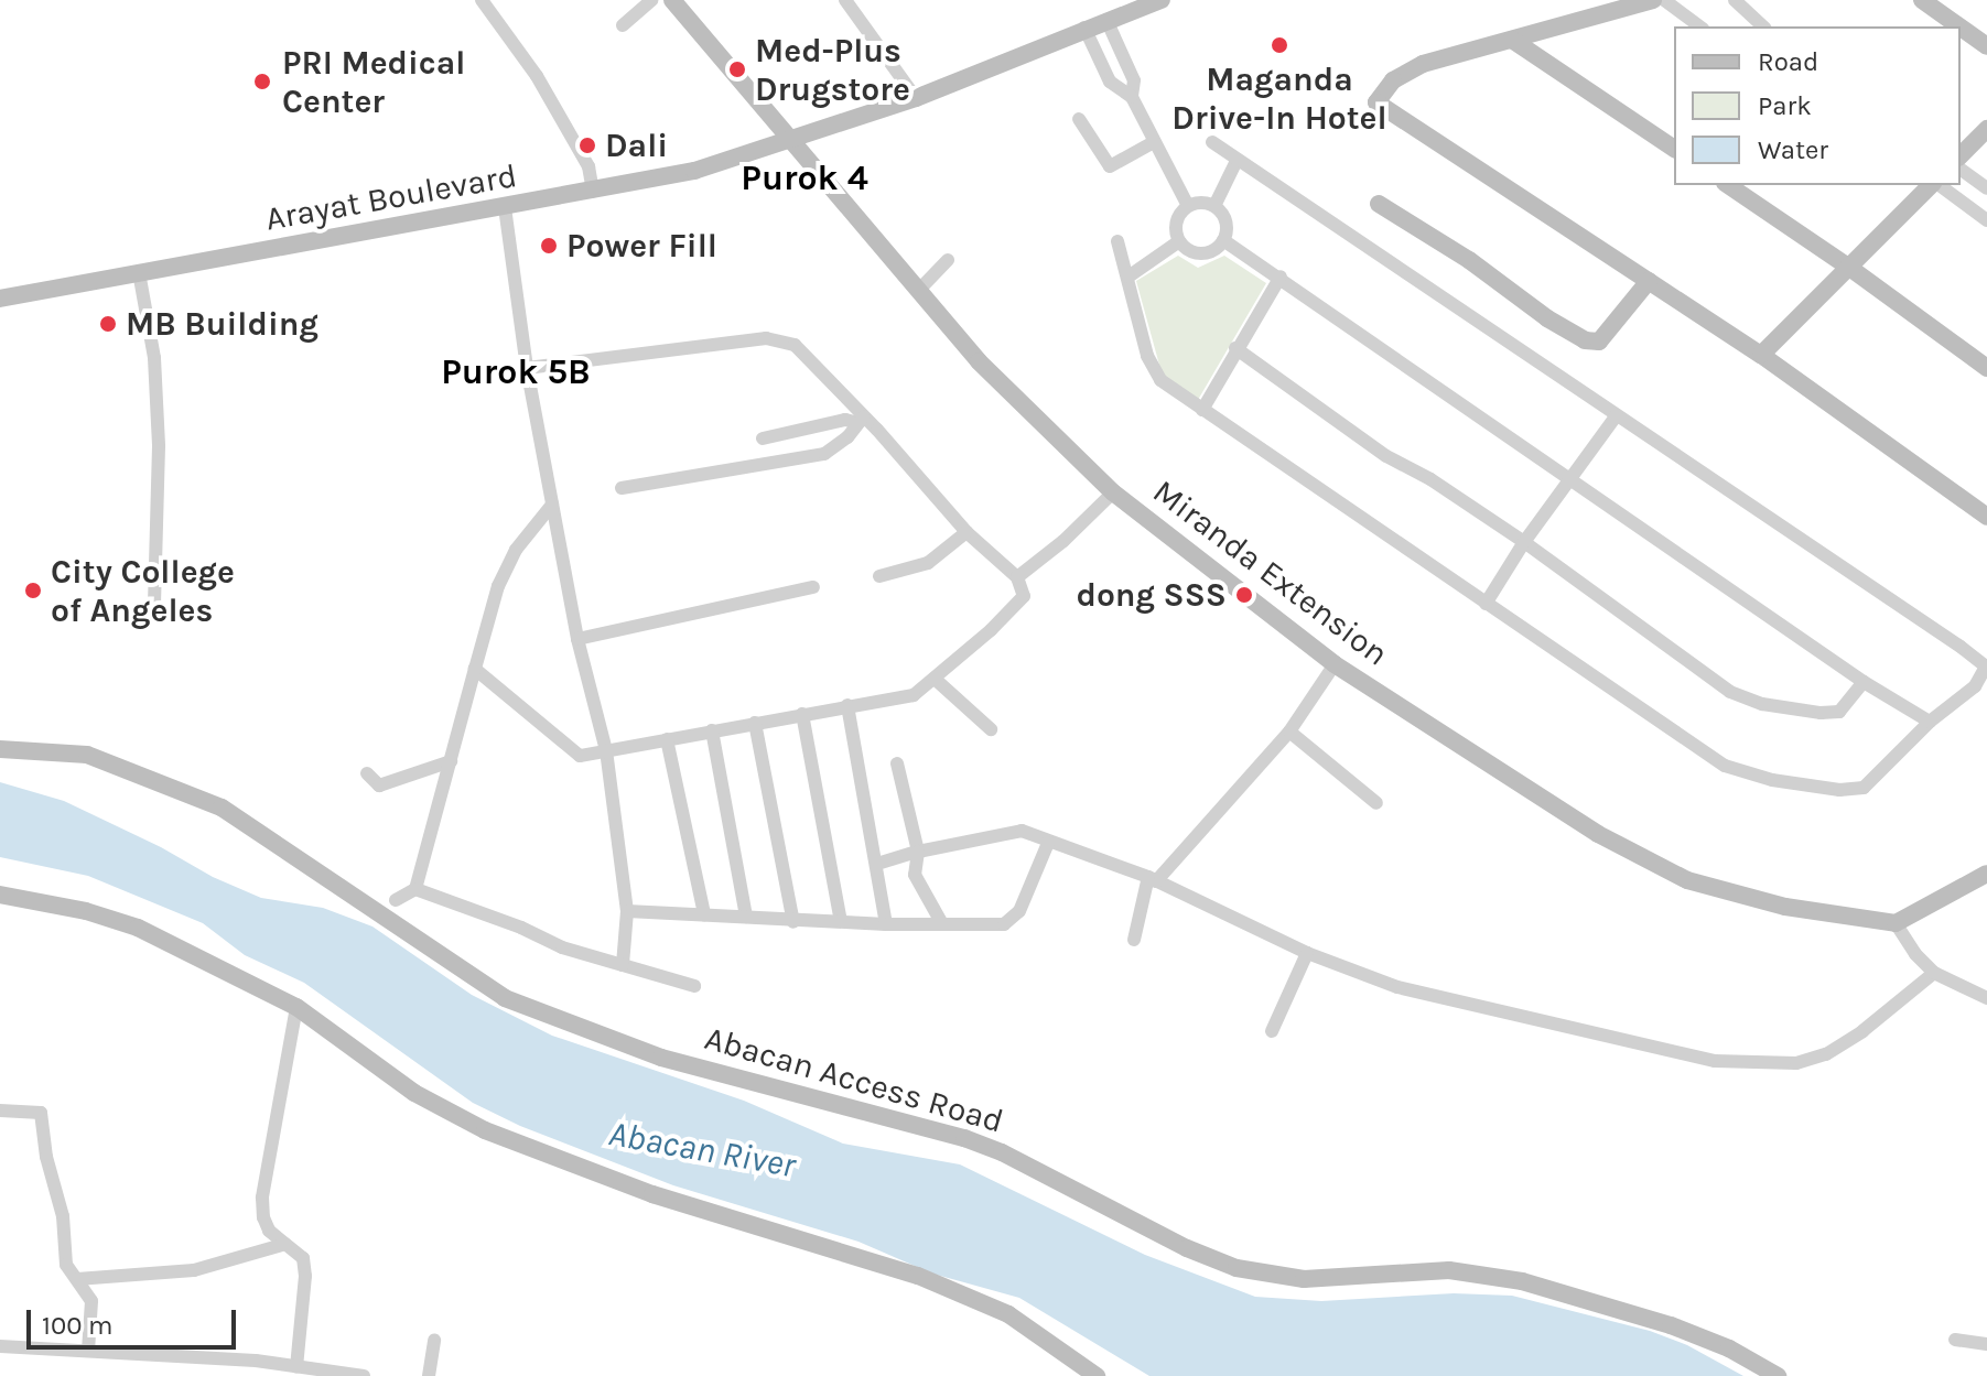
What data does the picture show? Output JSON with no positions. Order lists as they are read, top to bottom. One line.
{"streets":{"street":["Arayat Boulevard","Miranda Extension","Abacan Access Road"]},"crossings":[["Arayat Boulevard","Miranda Extension"]],"districts":["Purok 4","Purok 5B"],"water":["Abacan River"],"places":["Maganda Drive-In Hotel","Med-Plus Drugstore","PRI Medical Center","Dali","Power Fill","MB Building","City College of Angeles","dong SSS"],"legend":["Road","Park","Water"],"scale_bar":"100 m"}
